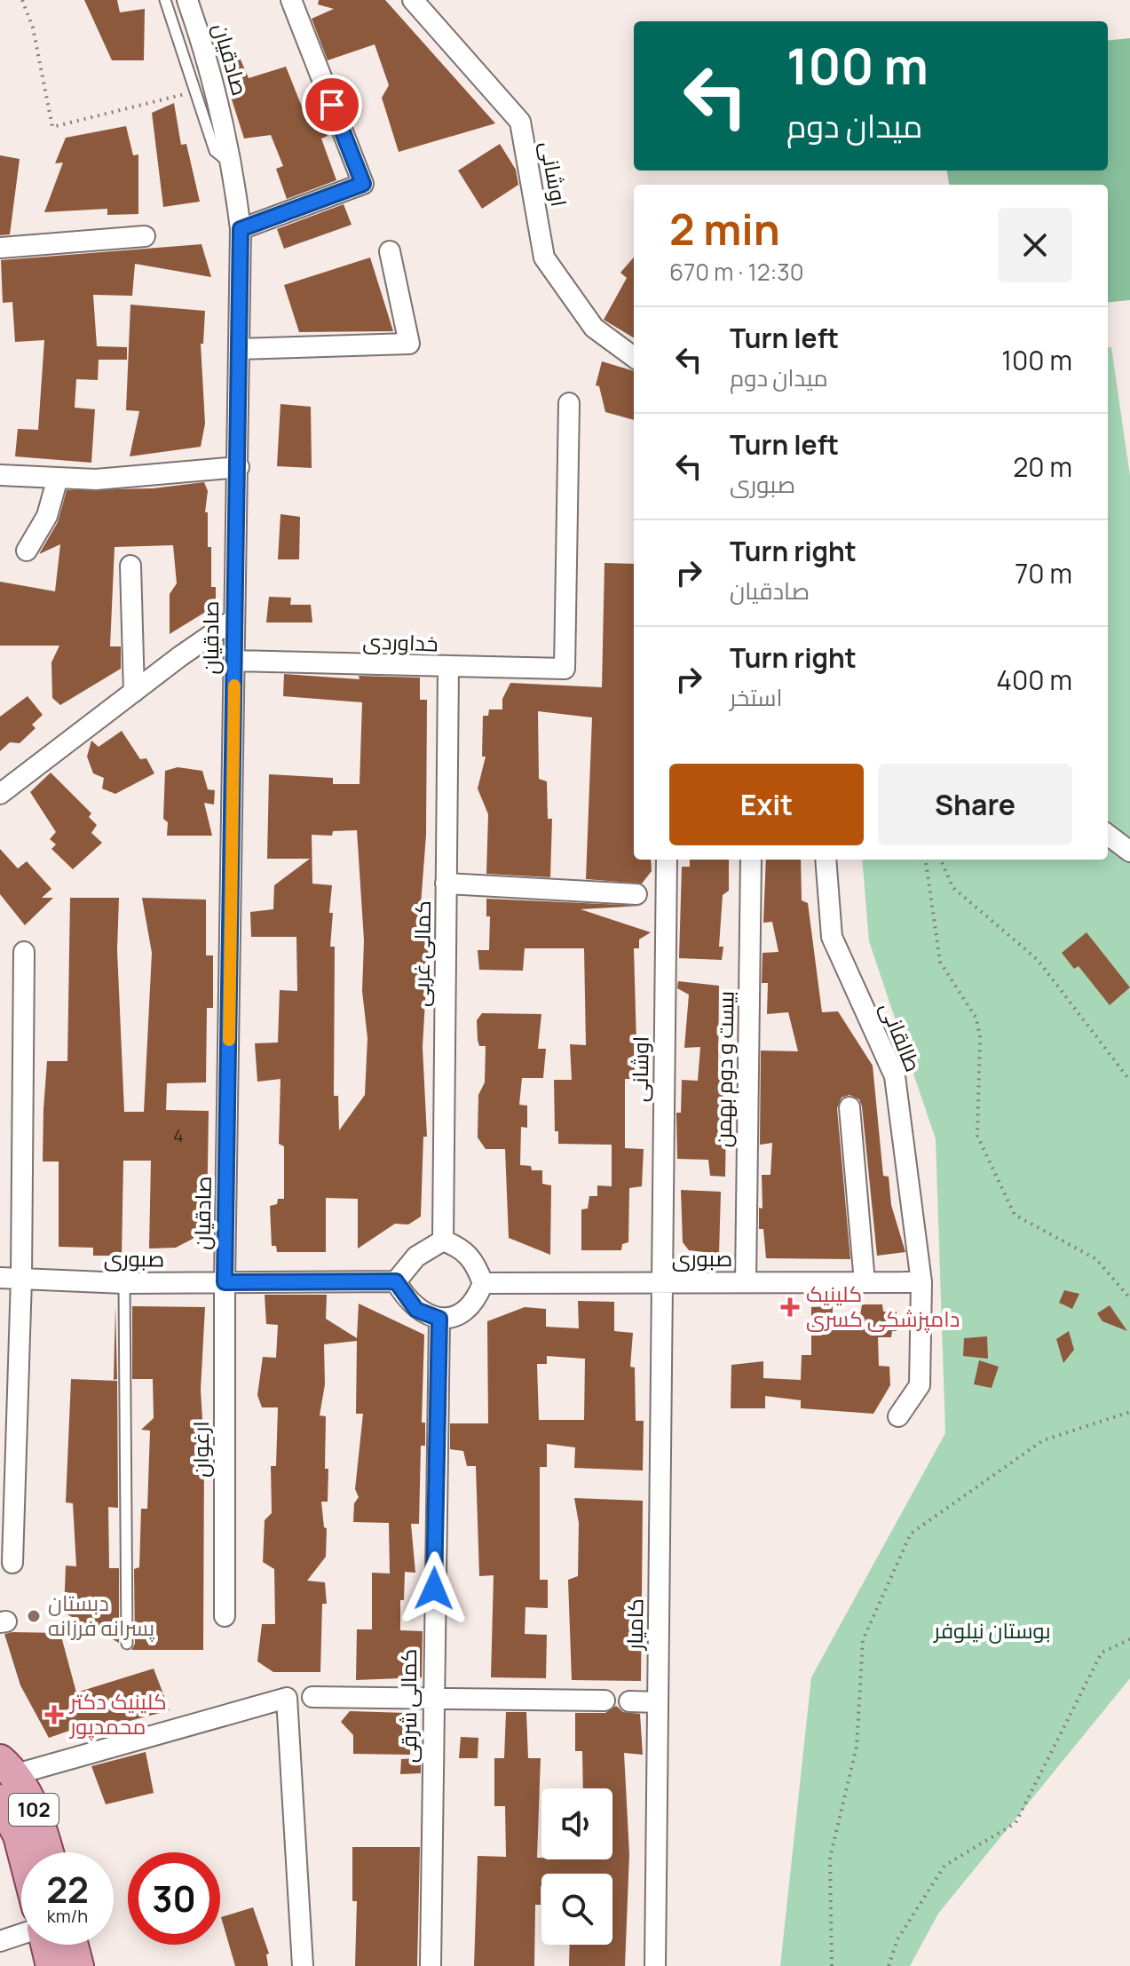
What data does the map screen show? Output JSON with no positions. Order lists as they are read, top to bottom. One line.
{"streets":{"main road":["102"],"street":["صادقیان","اوشانی","خداوردی","کمالی غربی","طالقانی","بیست و دوم بهمن","صبوری","ارغوان","کامیار","کمالی شرقی"]},"crossings":[["صادقیان","خداوردی"],["صادقیان","صبوری"],["صادقیان","ارغوان"],["اوشانی","صبوری"],["اوشانی","کامیار"],["خداوردی","کمالی غربی"],["کمالی غربی","صبوری"],["کمالی غربی","کمالی شرقی"],["طالقانی","صبوری"],["بیست و دوم بهمن","صبوری"],["صبوری","ارغوان"],["صبوری","کامیار"],["صبوری","کمالی شرقی"]],"parks":["بوستان نیلوفر"],"places":{"health":["کلینیک دامپزشکی کسری","کلینیک دکتر محمدپور"],"other":["دبستان پسرانه فرزانه"]},"house_numbers":["4"],"page":{"turn":["100 m","میدان دوم"],"heading":["2 min","670 m · 12:30"],"list":[{"name":"Turn left","note":"میدان دوم","value":"100 m"},{"name":"Turn left","note":"صبوری","value":"20 m"},{"name":"Turn right","note":"صادقیان","value":"70 m"},{"name":"Turn right","note":"استخر","value":"400 m"}],"buttons":["Exit","Share"],"speed":"22 km/h","limit":"30"}}
